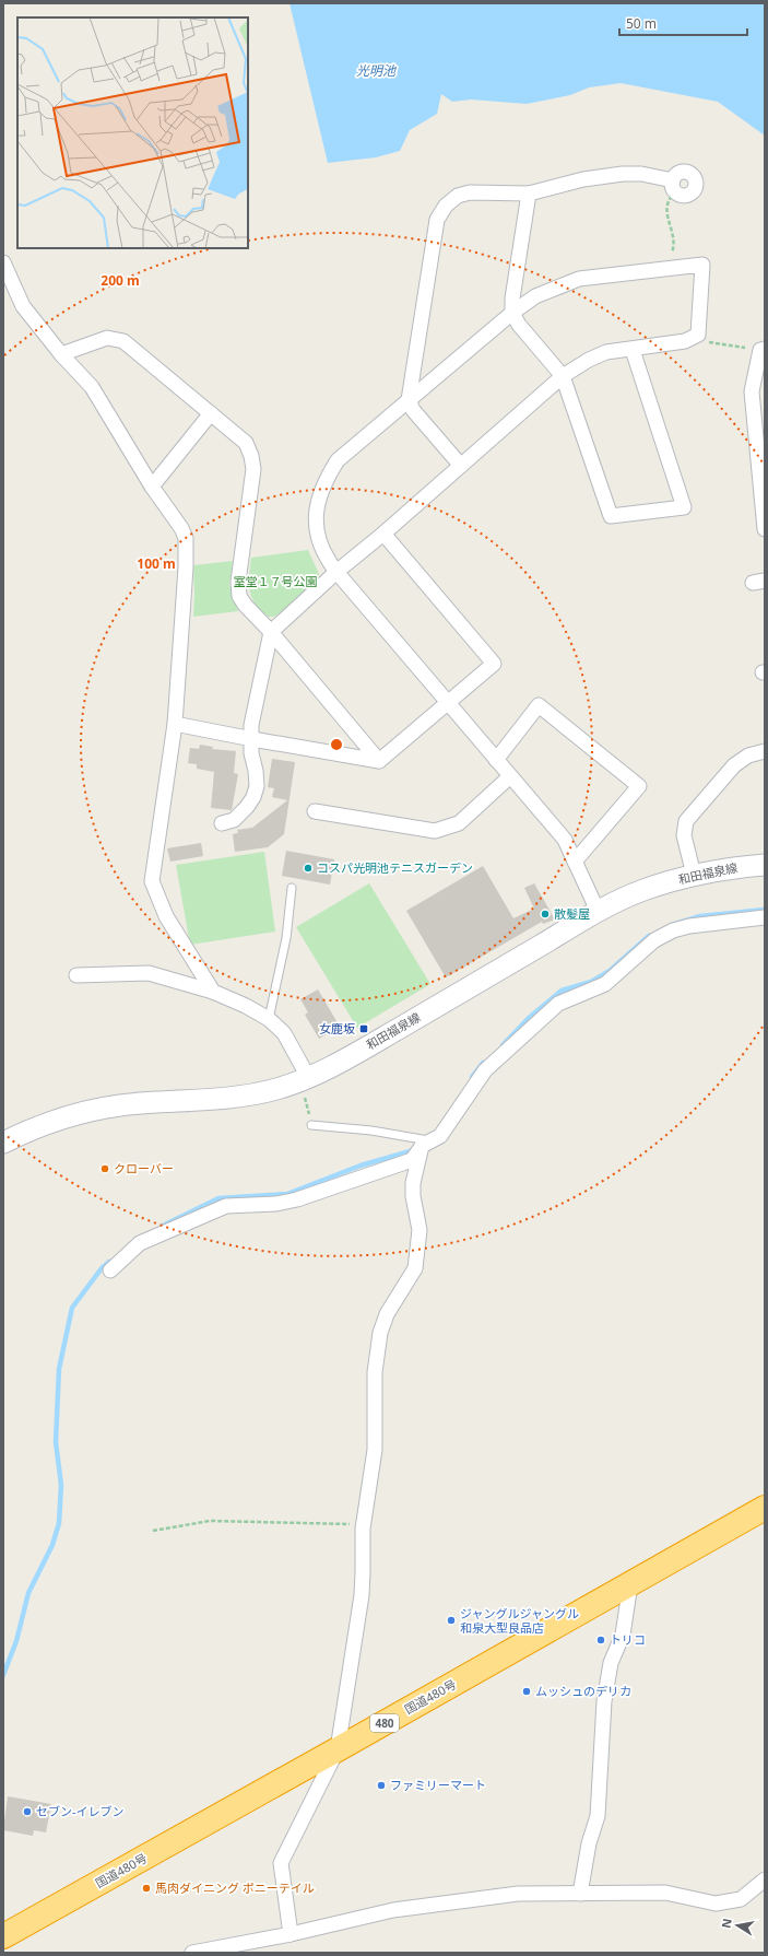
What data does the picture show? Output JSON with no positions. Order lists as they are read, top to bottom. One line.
{"streets":{"highway":["国道480号","480"],"main road":["和田福泉線"]},"water":["光明池"],"parks":["室堂１７号公園"],"places":{"other":["コスパ光明池テニスガーデン","散髪屋","クローバー","ジャングルジャングル 和泉大型良品店","トリコ","ムッシュのデリカ","ファミリーマート","セブン-イレブン","馬肉ダイニング ポニーテイル"],"transit":["女鹿坂"]},"scale_bar":"50 m","north":"left","rings":["200 m","100 m"]}
